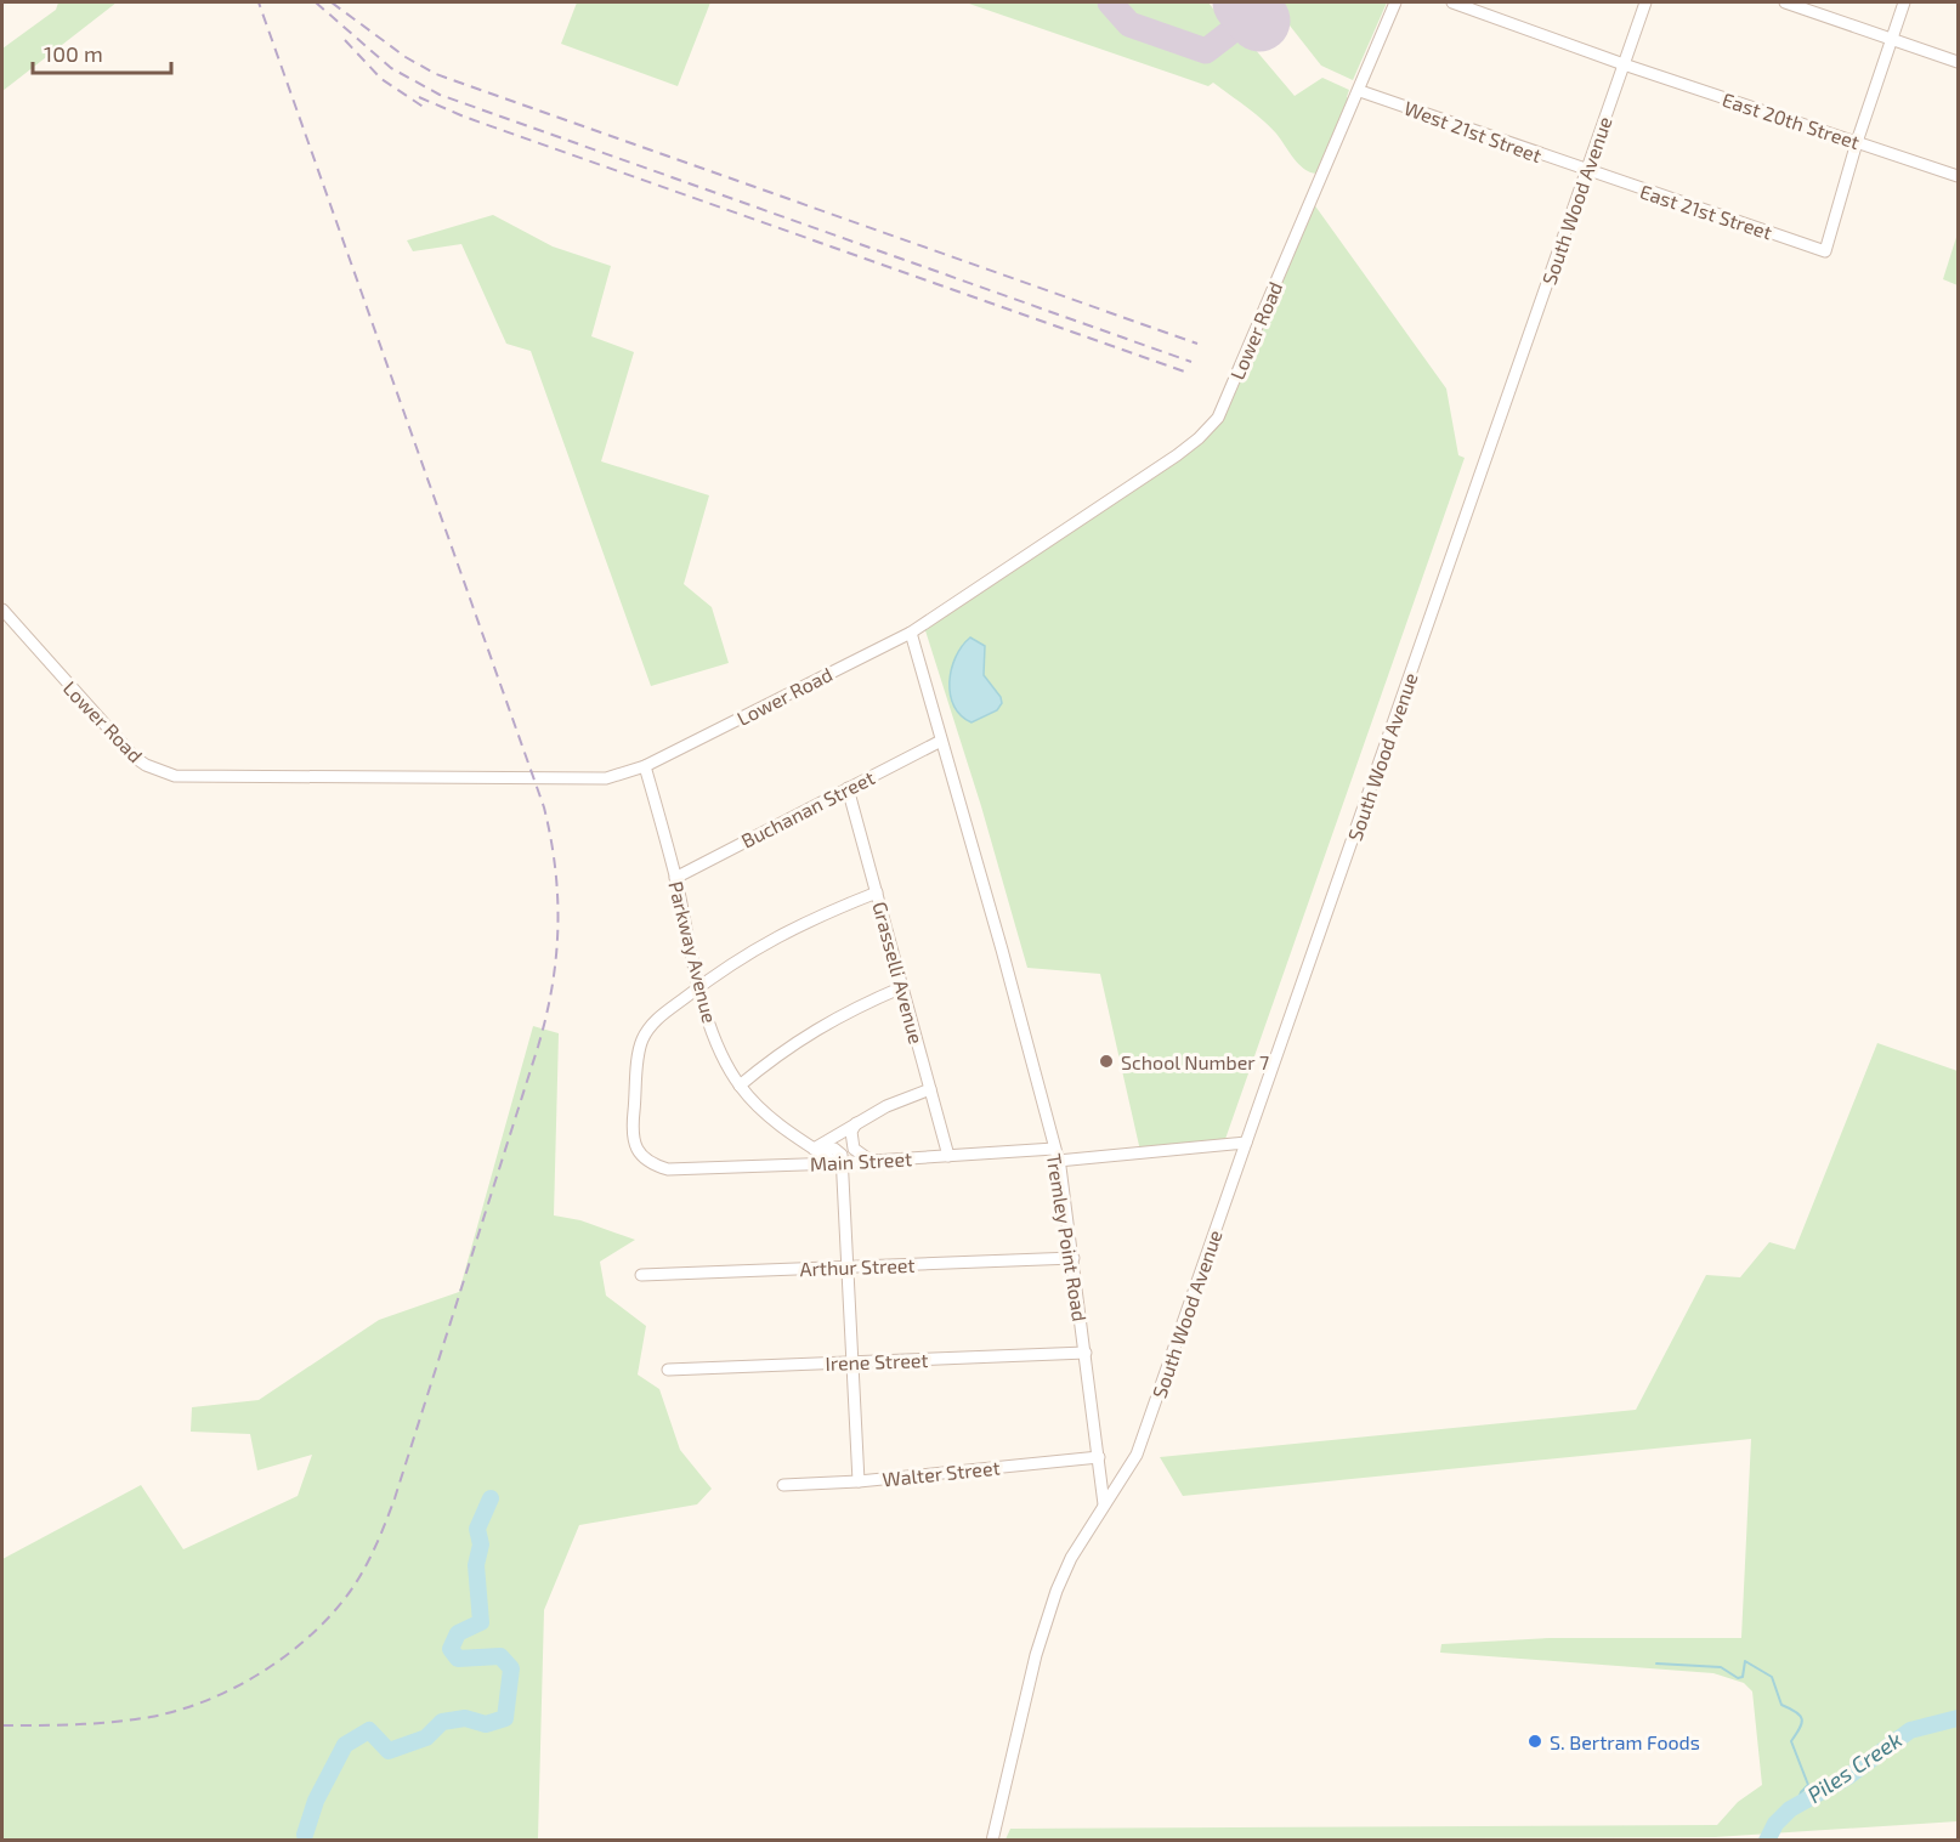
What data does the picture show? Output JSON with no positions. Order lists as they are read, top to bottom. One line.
{"streets":{"street":["East 20th Street","West 21st Street","South Wood Avenue","East 21st Street","Lower Road","Buchanan Street","Parkway Avenue","Grasselli Avenue","Main Street","Tremley Point Road","Arthur Street","Irene Street","Walter Street"]},"crossings":[["East 20th Street","South Wood Avenue"],["East 20th Street","East 21st Street"],["West 21st Street","South Wood Avenue"],["West 21st Street","East 21st Street"],["West 21st Street","Lower Road"],["South Wood Avenue","East 21st Street"],["South Wood Avenue","Tremley Point Road"],["Lower Road","Parkway Avenue"],["Lower Road","Tremley Point Road"],["Buchanan Street","Parkway Avenue"],["Buchanan Street","Grasselli Avenue"],["Buchanan Street","Tremley Point Road"],["Parkway Avenue","Main Street"],["Grasselli Avenue","Main Street"],["Main Street","Tremley Point Road"],["Tremley Point Road","Arthur Street"],["Tremley Point Road","Irene Street"],["Tremley Point Road","Walter Street"]],"water":["Piles Creek"],"places":["School Number 7","S. Bertram Foods"],"scale_bar":"100 m"}
